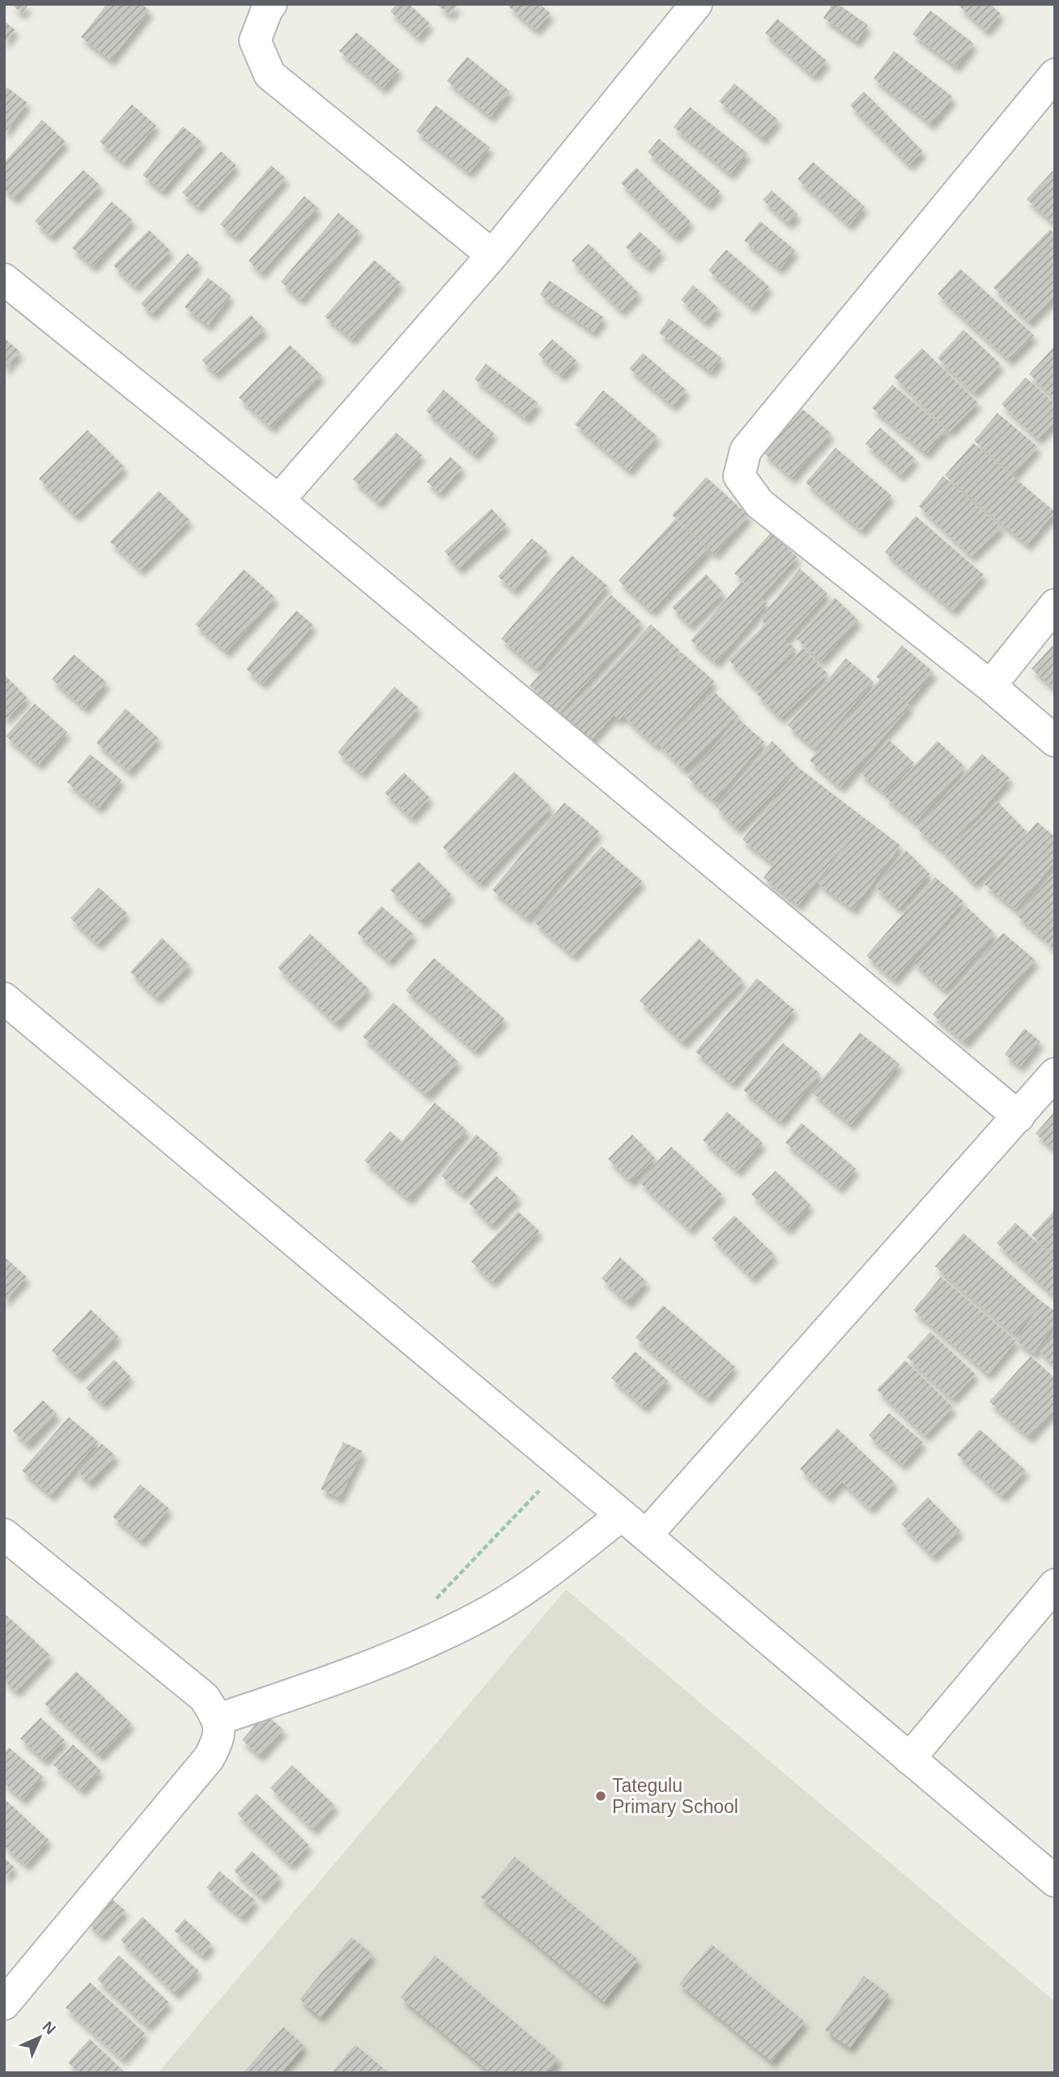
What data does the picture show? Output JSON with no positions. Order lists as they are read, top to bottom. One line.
{"places":["Tategulu Primary School"],"north":"top right"}
